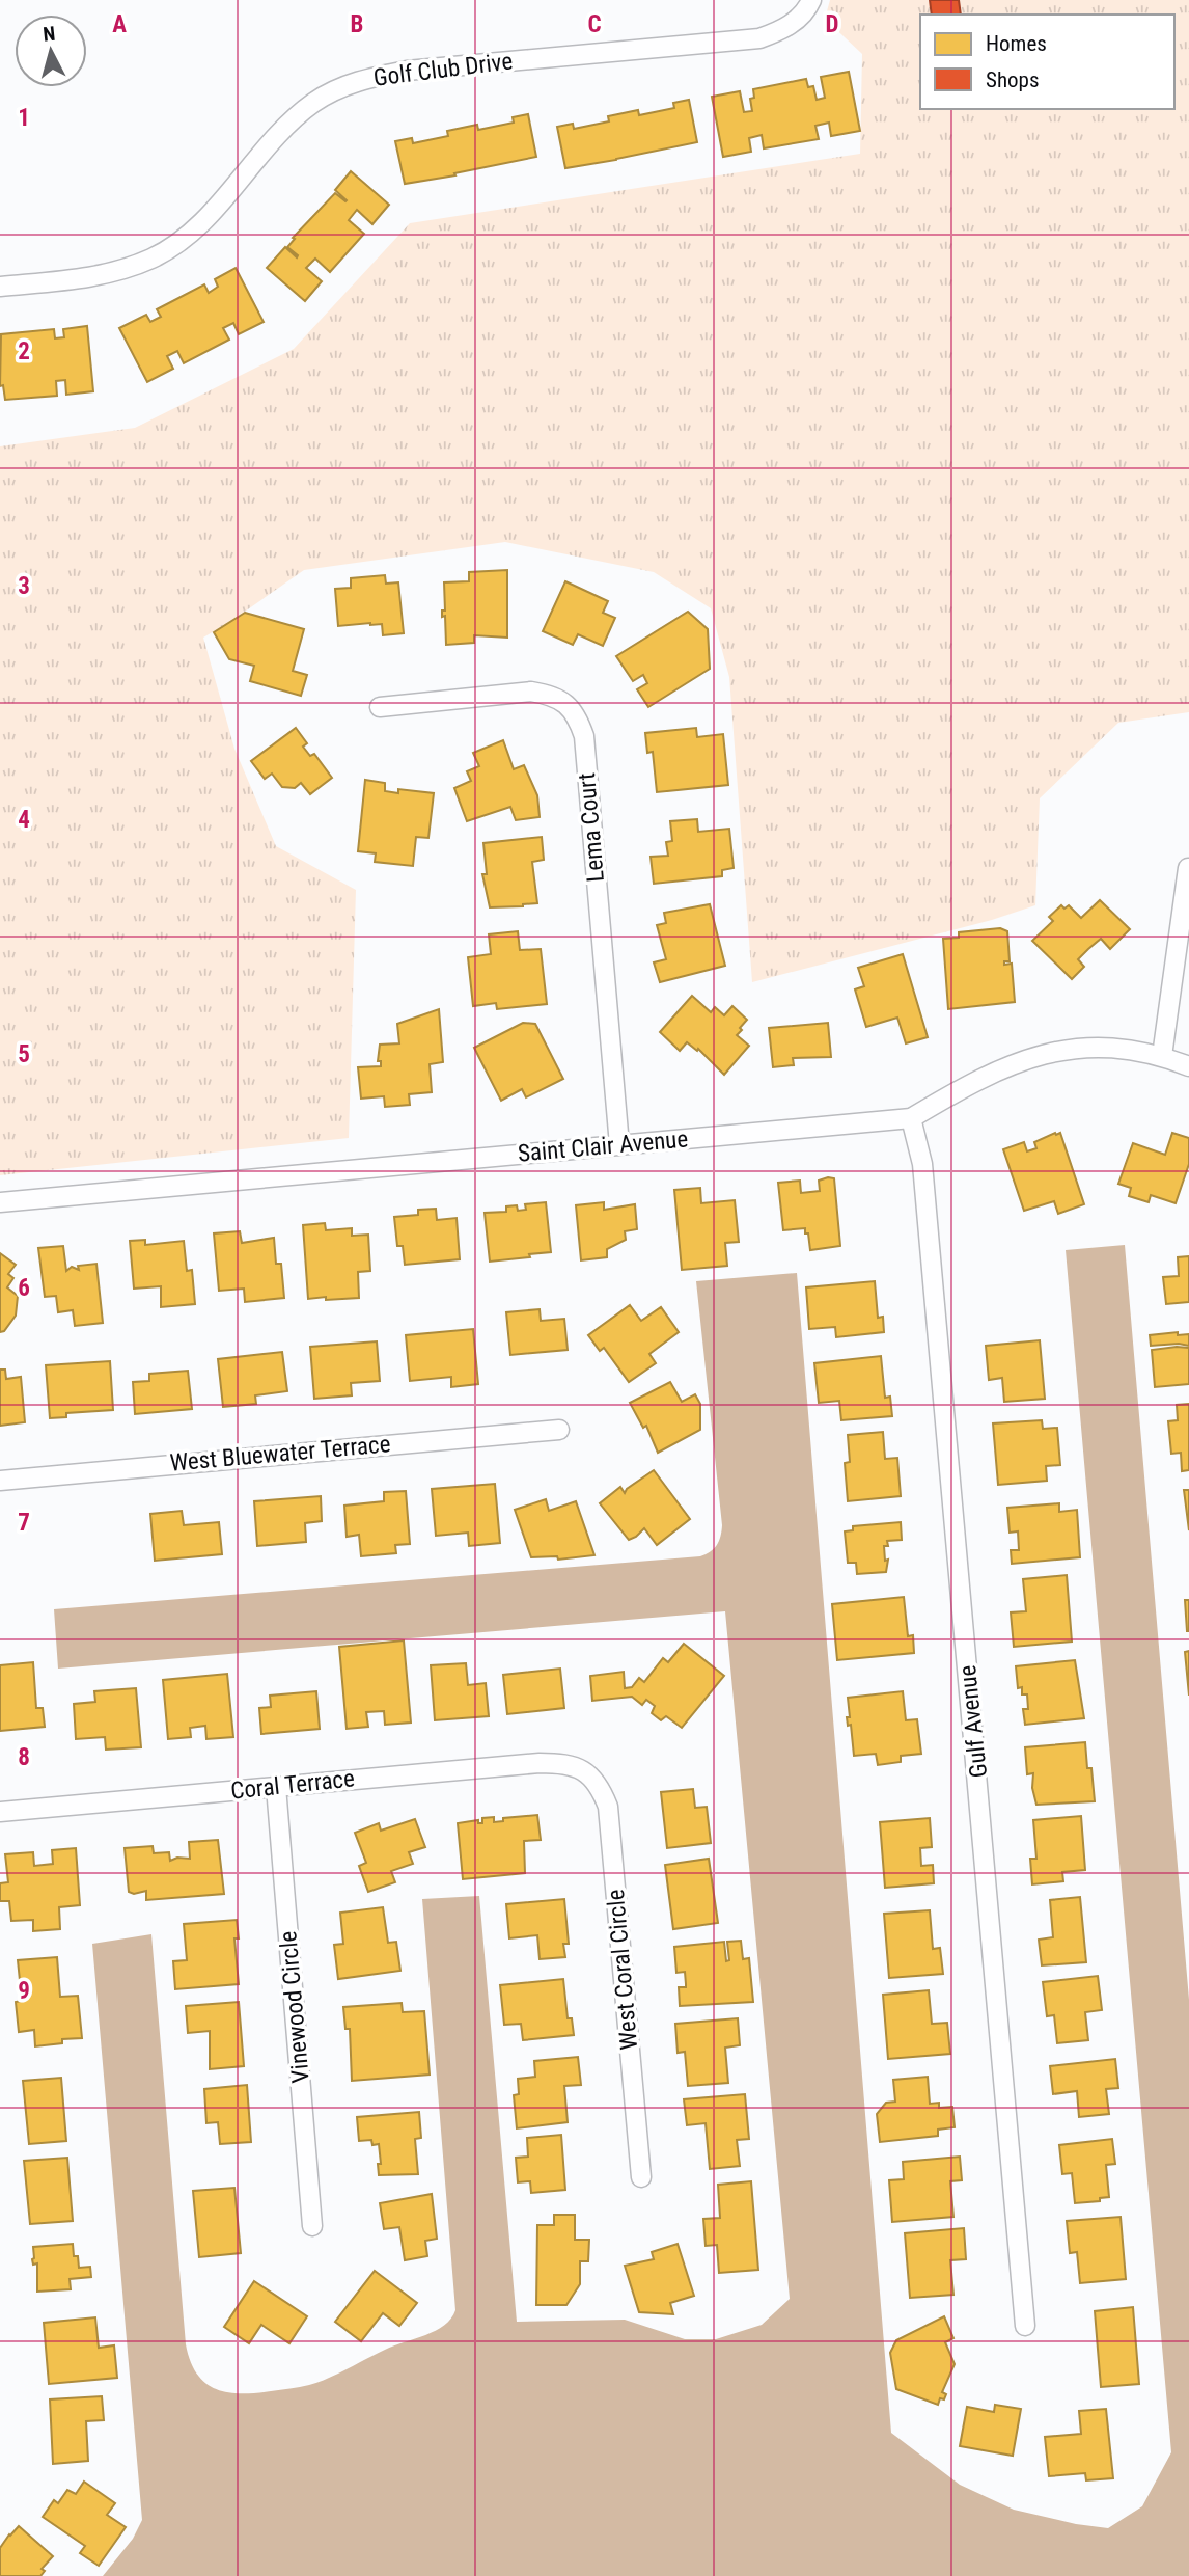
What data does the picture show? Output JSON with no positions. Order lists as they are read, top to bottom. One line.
{"streets":{"street":["Golf Club Drive","Lema Court","Saint Clair Avenue","West Bluewater Terrace","Gulf Avenue","Coral Terrace","West Coral Circle","Vinewood Circle"]},"crossings":[["Lema Court","Saint Clair Avenue"],["Saint Clair Avenue","Gulf Avenue"],["Coral Terrace","West Coral Circle"],["Coral Terrace","Vinewood Circle"]],"legend":["Homes","Shops"],"north":"top","grid":{"columns":["A","B","C","D"],"rows":["1","2","3","4","5","6","7","8","9"]}}
